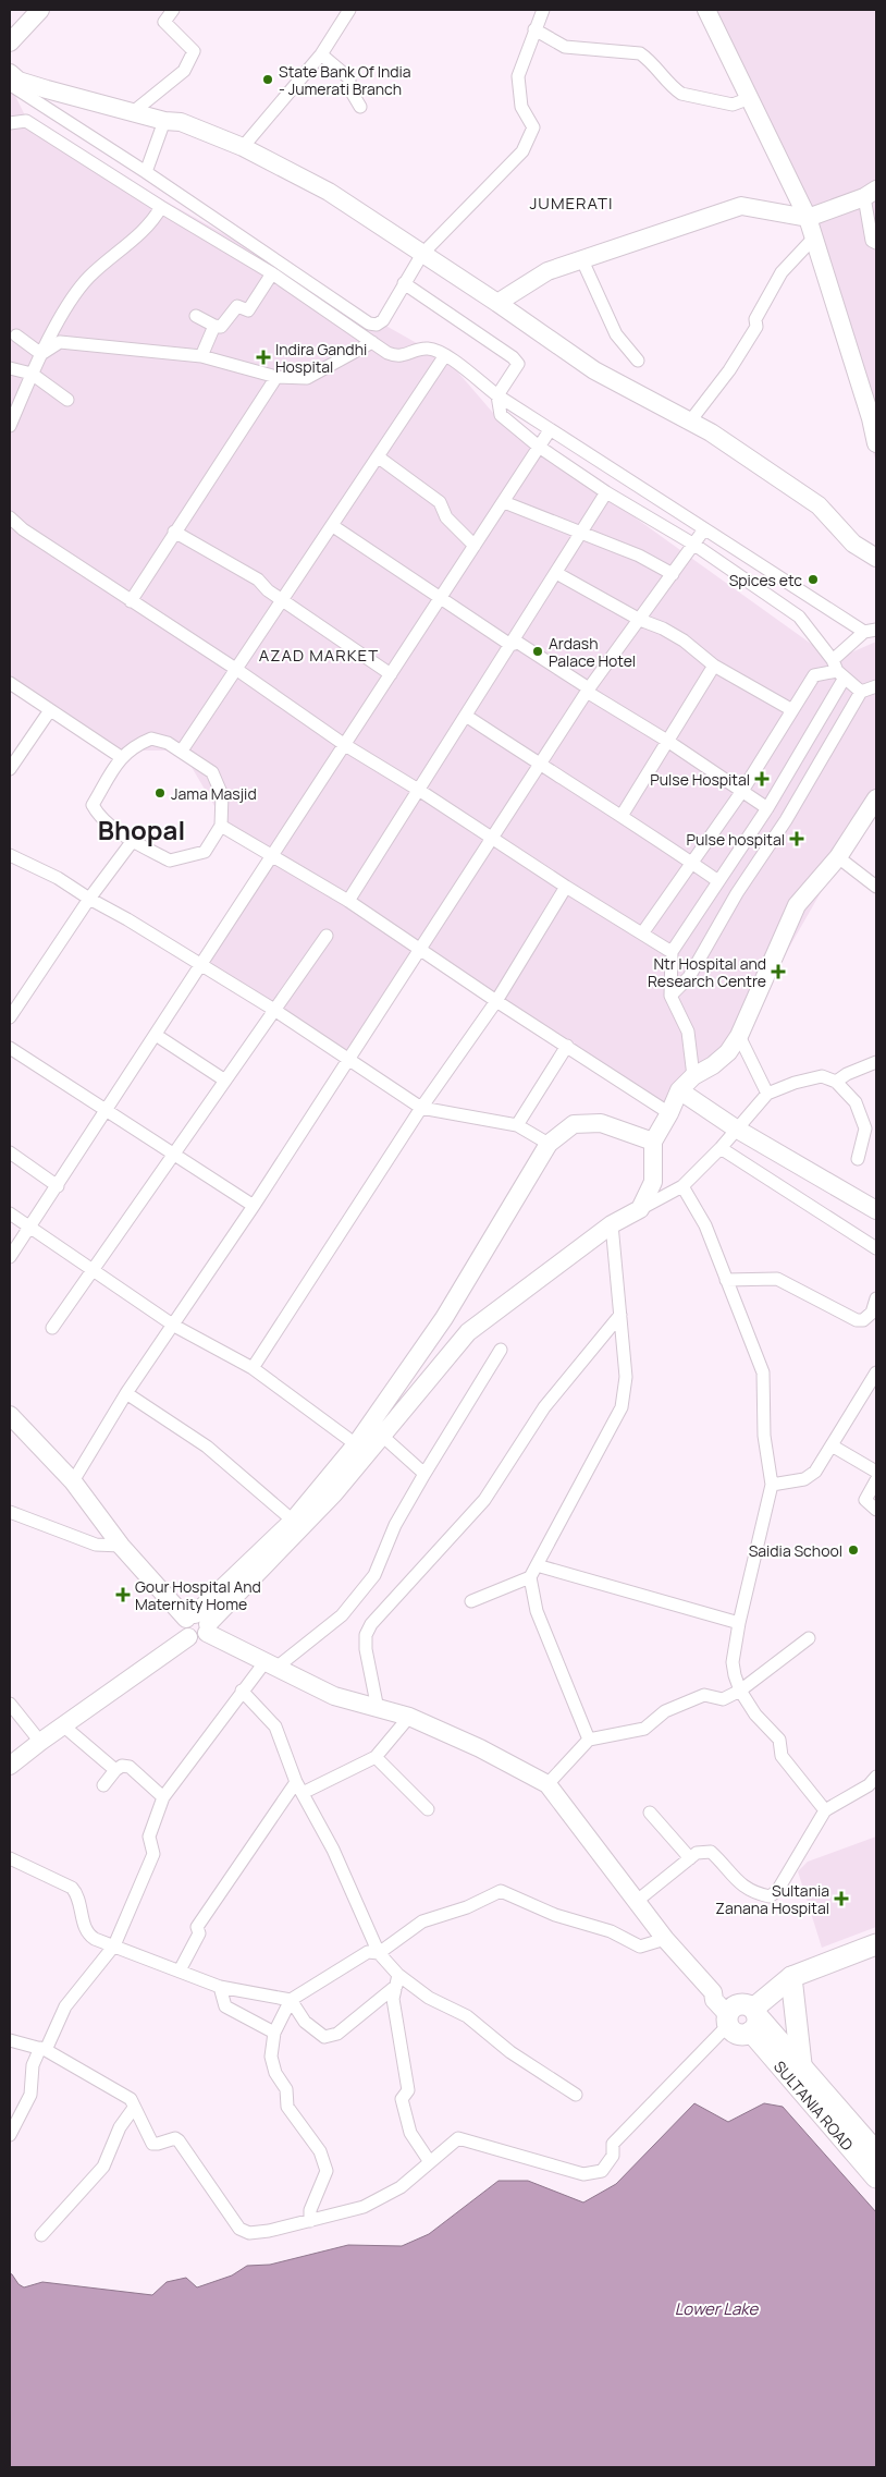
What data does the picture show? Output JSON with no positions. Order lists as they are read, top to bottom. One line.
{"streets":{"main road":["SULTANIA ROAD"]},"districts":["JUMERATI","AZAD MARKET","Bhopal"],"water":["Lower Lake"],"places":{"other":["State Bank Of India - Jumerati Branch","Spices etc","Ardash Palace Hotel","Jama Masjid","Saidia School"],"health":["Indira Gandhi Hospital","Pulse Hospital","Pulse hospital","Ntr Hospital and Research Centre","Gour Hospital And Maternity Home","Sultania Zanana Hospital"]}}
